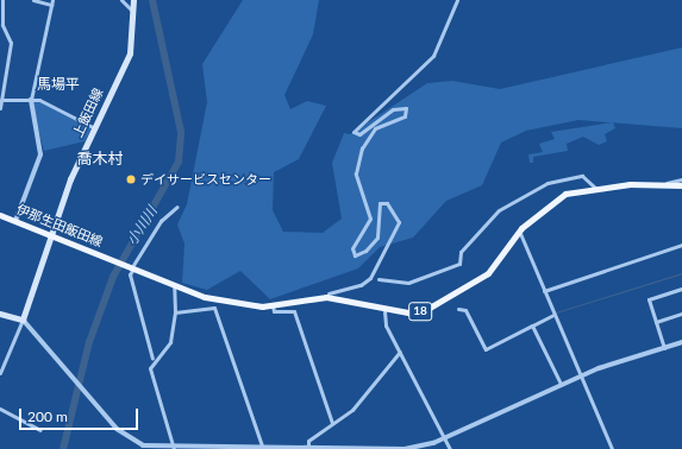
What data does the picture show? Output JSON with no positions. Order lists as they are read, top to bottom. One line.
{"streets":{"main road":["上飯田線","伊那生田飯田線","18"]},"crossings":[["上飯田線","伊那生田飯田線"]],"districts":["馬場平","喬木村"],"water":["小川川"],"places":["デイサービスセンター"],"scale_bar":"200 m"}
